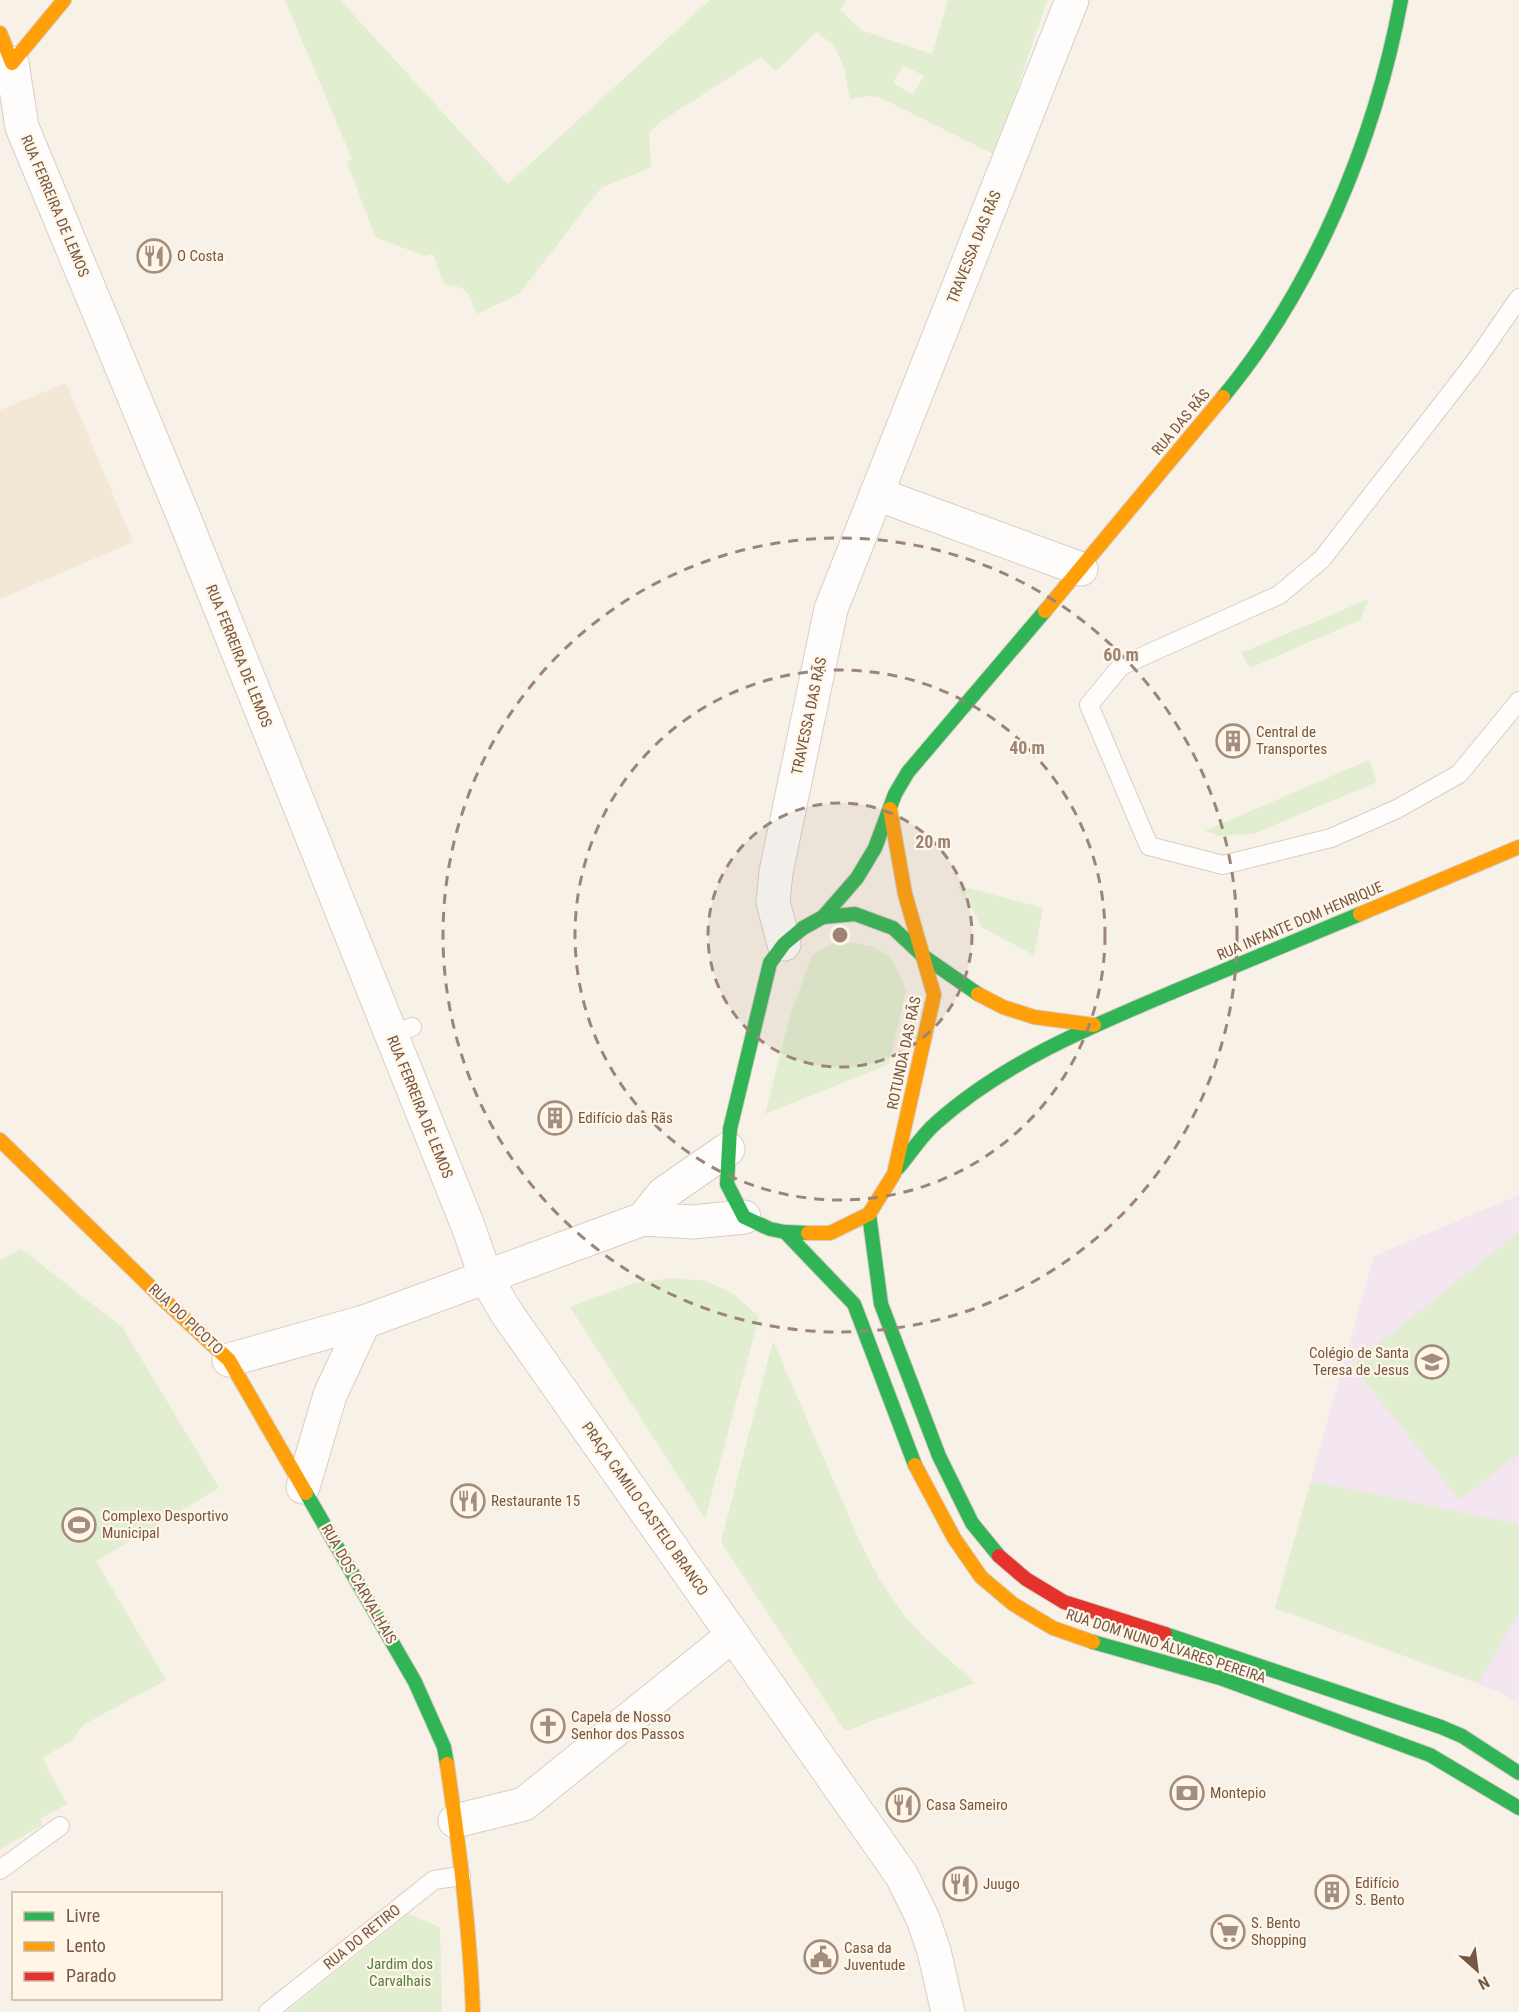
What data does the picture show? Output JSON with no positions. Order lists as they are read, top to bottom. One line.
{"streets":{"main road":["RUA FERREIRA DE LEMOS","RUA DAS RÃS","RUA INFANTE DOM HENRIQUE","ROTUNDA DAS RÃS","RUA DO PICOTO","RUA DOS CARVALHAIS","RUA DOM NUNO ÁLVARES PEREIRA"],"street":["TRAVESSA DAS RÃS","PRAÇA CAMILO CASTELO BRANCO"],"lane":["RUA DO RETIRO"]},"crossings":[["RUA FERREIRA DE LEMOS","RUA DO PICOTO"],["RUA FERREIRA DE LEMOS","PRAÇA CAMILO CASTELO BRANCO"],["RUA INFANTE DOM HENRIQUE","ROTUNDA DAS RÃS"],["ROTUNDA DAS RÃS","RUA DOM NUNO ÁLVARES PEREIRA"],["RUA DO PICOTO","PRAÇA CAMILO CASTELO BRANCO"],["RUA DO PICOTO","RUA DOS CARVALHAIS"],["RUA DOS CARVALHAIS","RUA DO RETIRO"]],"parks":["Jardim dos Carvalhais"],"places":{"restaurant":["O Costa","Restaurante 15","Casa Sameiro","Juugo"],"building":["Central de Transportes","Edifício das Rãs","Edifício S. Bento"],"school or university":["Colégio de Santa Teresa de Jesus"],"sports":["Complexo Desportivo Municipal"],"church":["Capela de Nosso Senhor dos Passos"],"bank":["Montepio"],"supermarket":["S. Bento Shopping"],"public building":["Casa da Juventude"]},"legend":["Livre","Lento","Parado"],"north":"bottom right","rings":["60 m","40 m","20 m"]}
